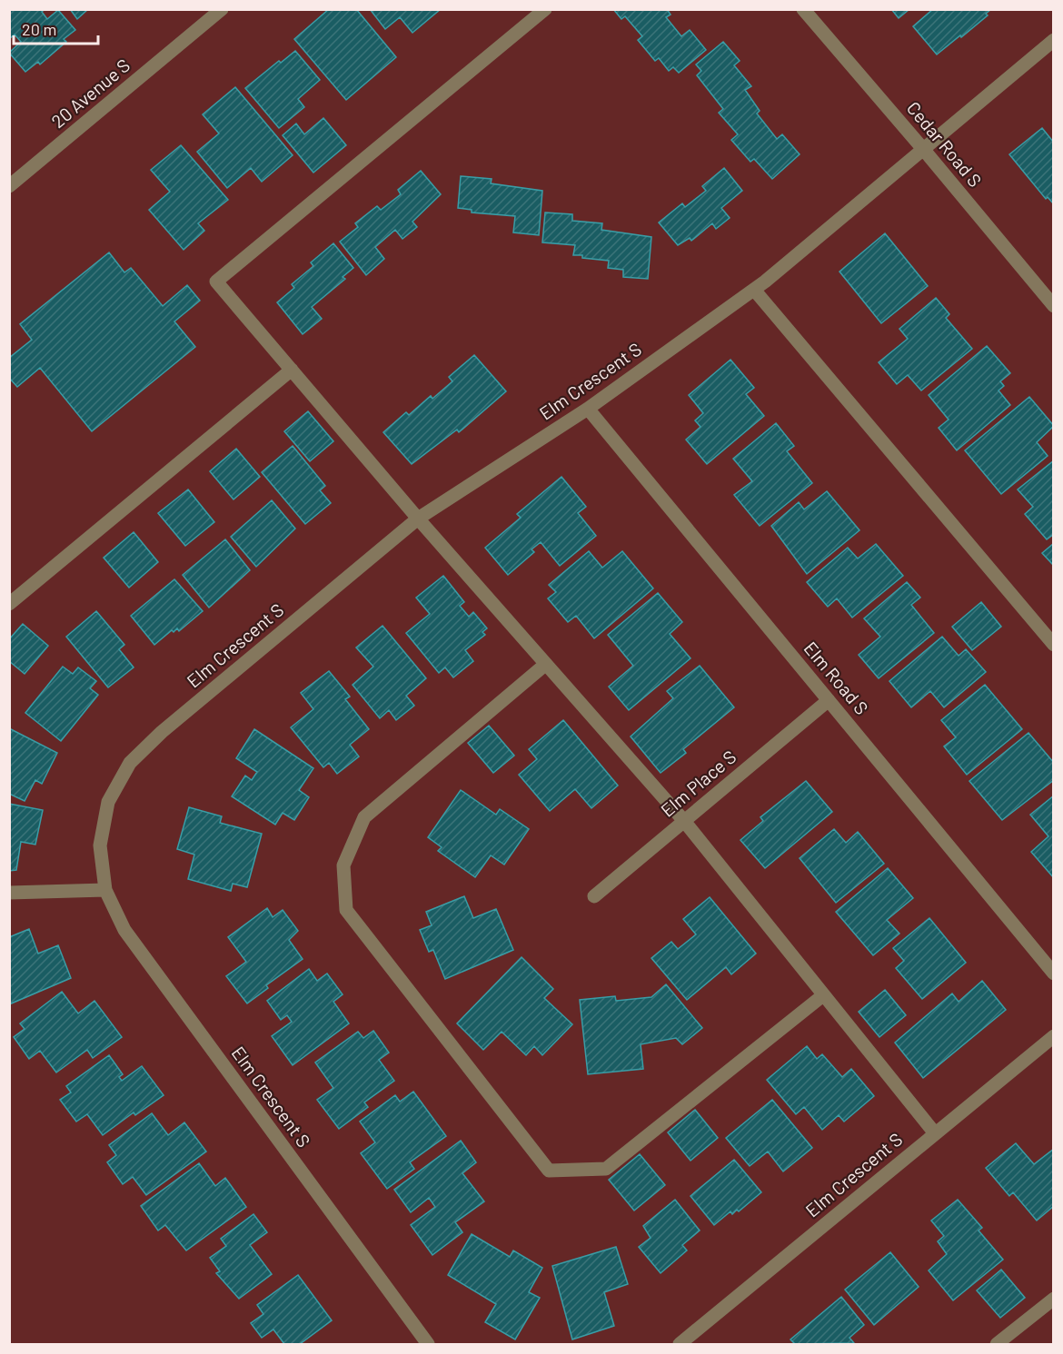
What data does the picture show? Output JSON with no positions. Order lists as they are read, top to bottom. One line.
{"streets":{"street":["20 Avenue S","Cedar Road S","Elm Crescent S","Elm Road S","Elm Place S"]},"crossings":[["Cedar Road S","Elm Crescent S"],["Elm Crescent S","Elm Road S"],["Elm Road S","Elm Place S"]],"scale_bar":"20 m"}
